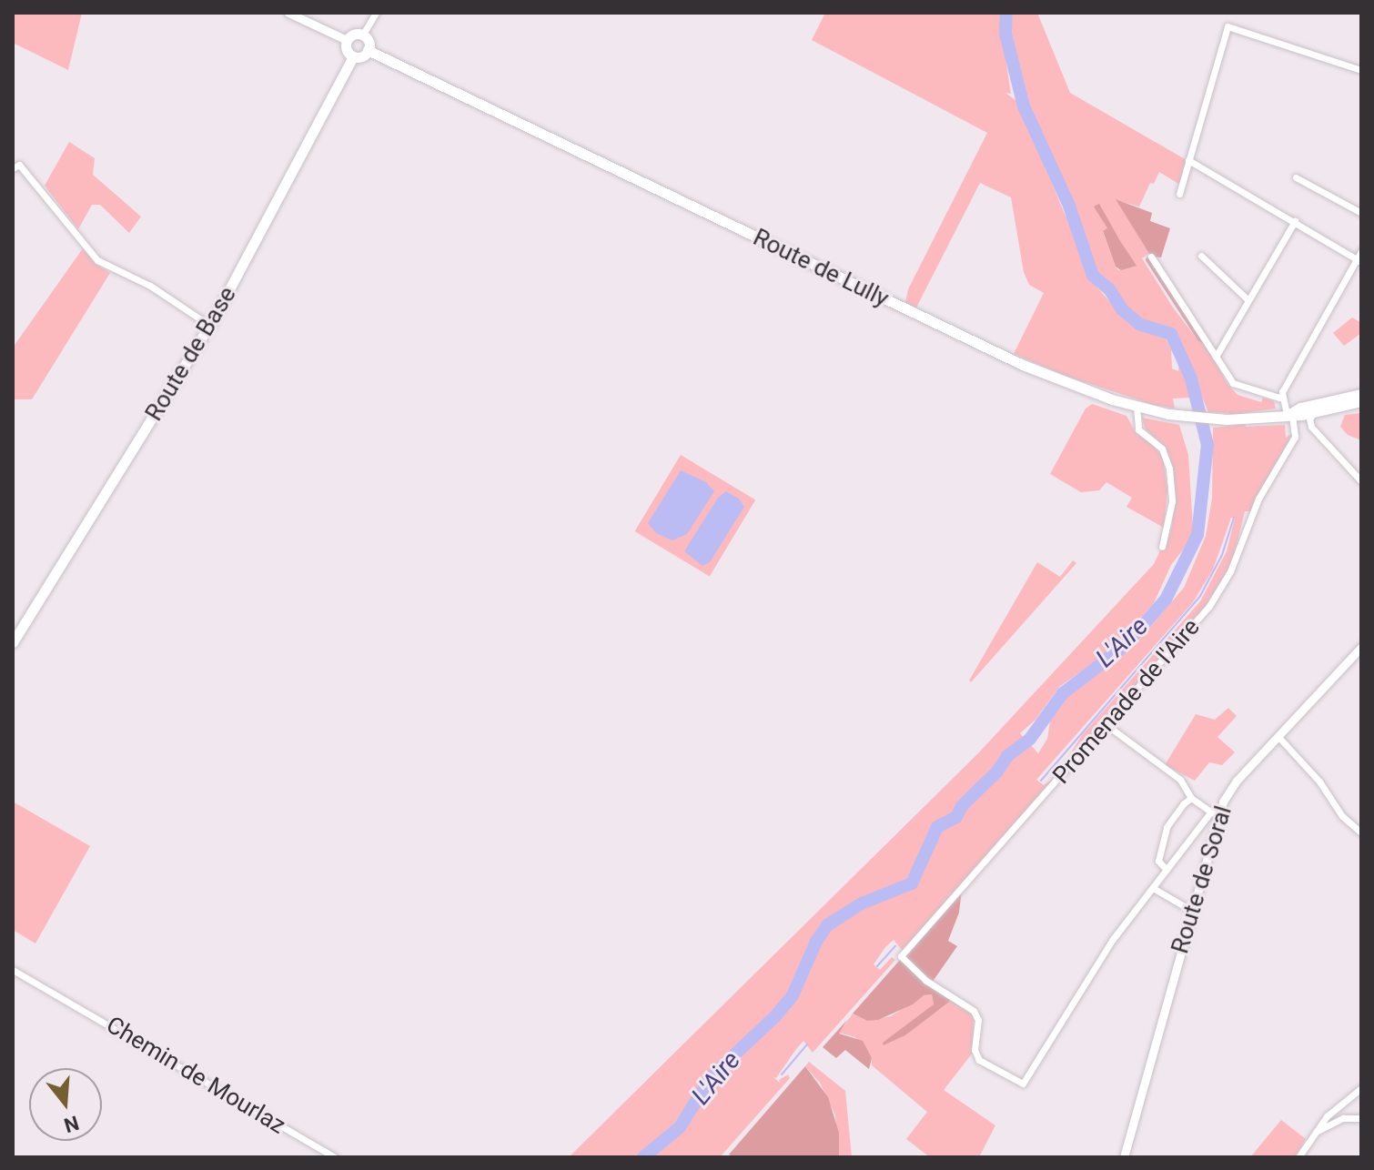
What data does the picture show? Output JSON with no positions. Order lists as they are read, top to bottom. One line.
{"streets":{"main road":["Route de Lully","Route de Base"],"street":["Promenade de l'Aire","Route de Soral","Chemin de Mourlaz"]},"crossings":[["Route de Lully","Route de Base"],["Route de Lully","Promenade de l'Aire"]],"water":["L'Aire"],"north":"bottom"}
